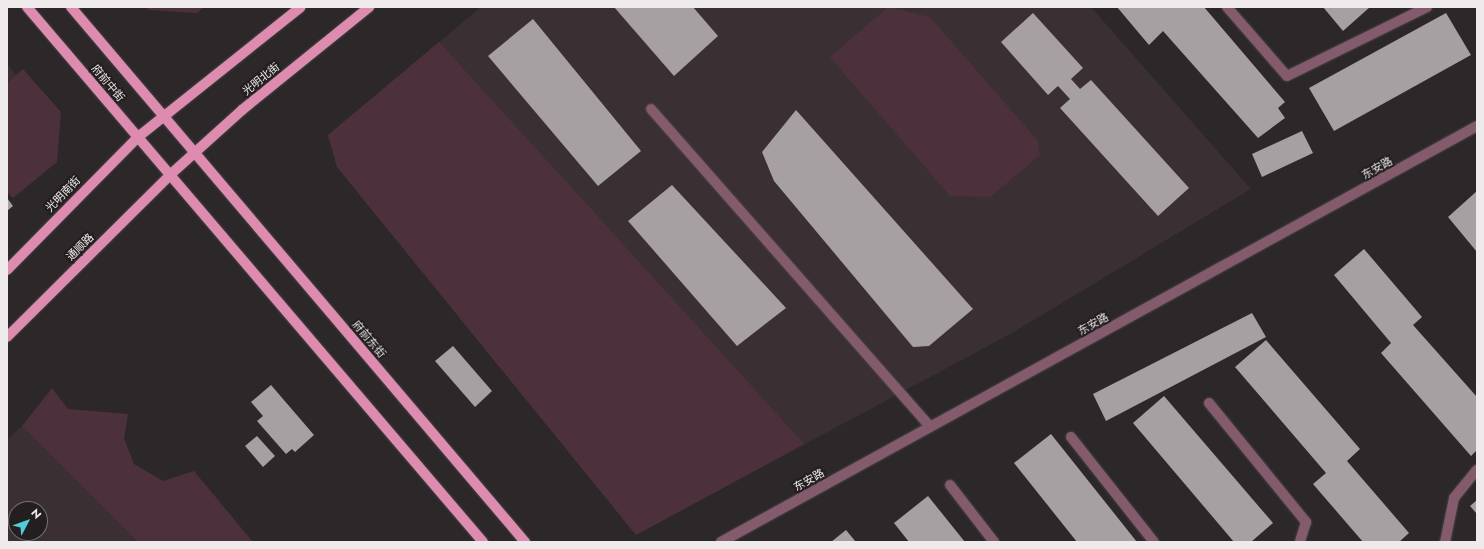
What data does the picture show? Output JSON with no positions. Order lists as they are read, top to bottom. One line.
{"streets":{"main road":["光明北街","府前中街","光明南街","通顺路","府前东街"],"street":["东安路"]},"crossings":[["光明北街","府前中街"],["光明北街","通顺路"],["光明北街","府前东街"],["府前中街","光明南街"],["府前中街","通顺路"],["府前中街","府前东街"]],"north":"top right"}
